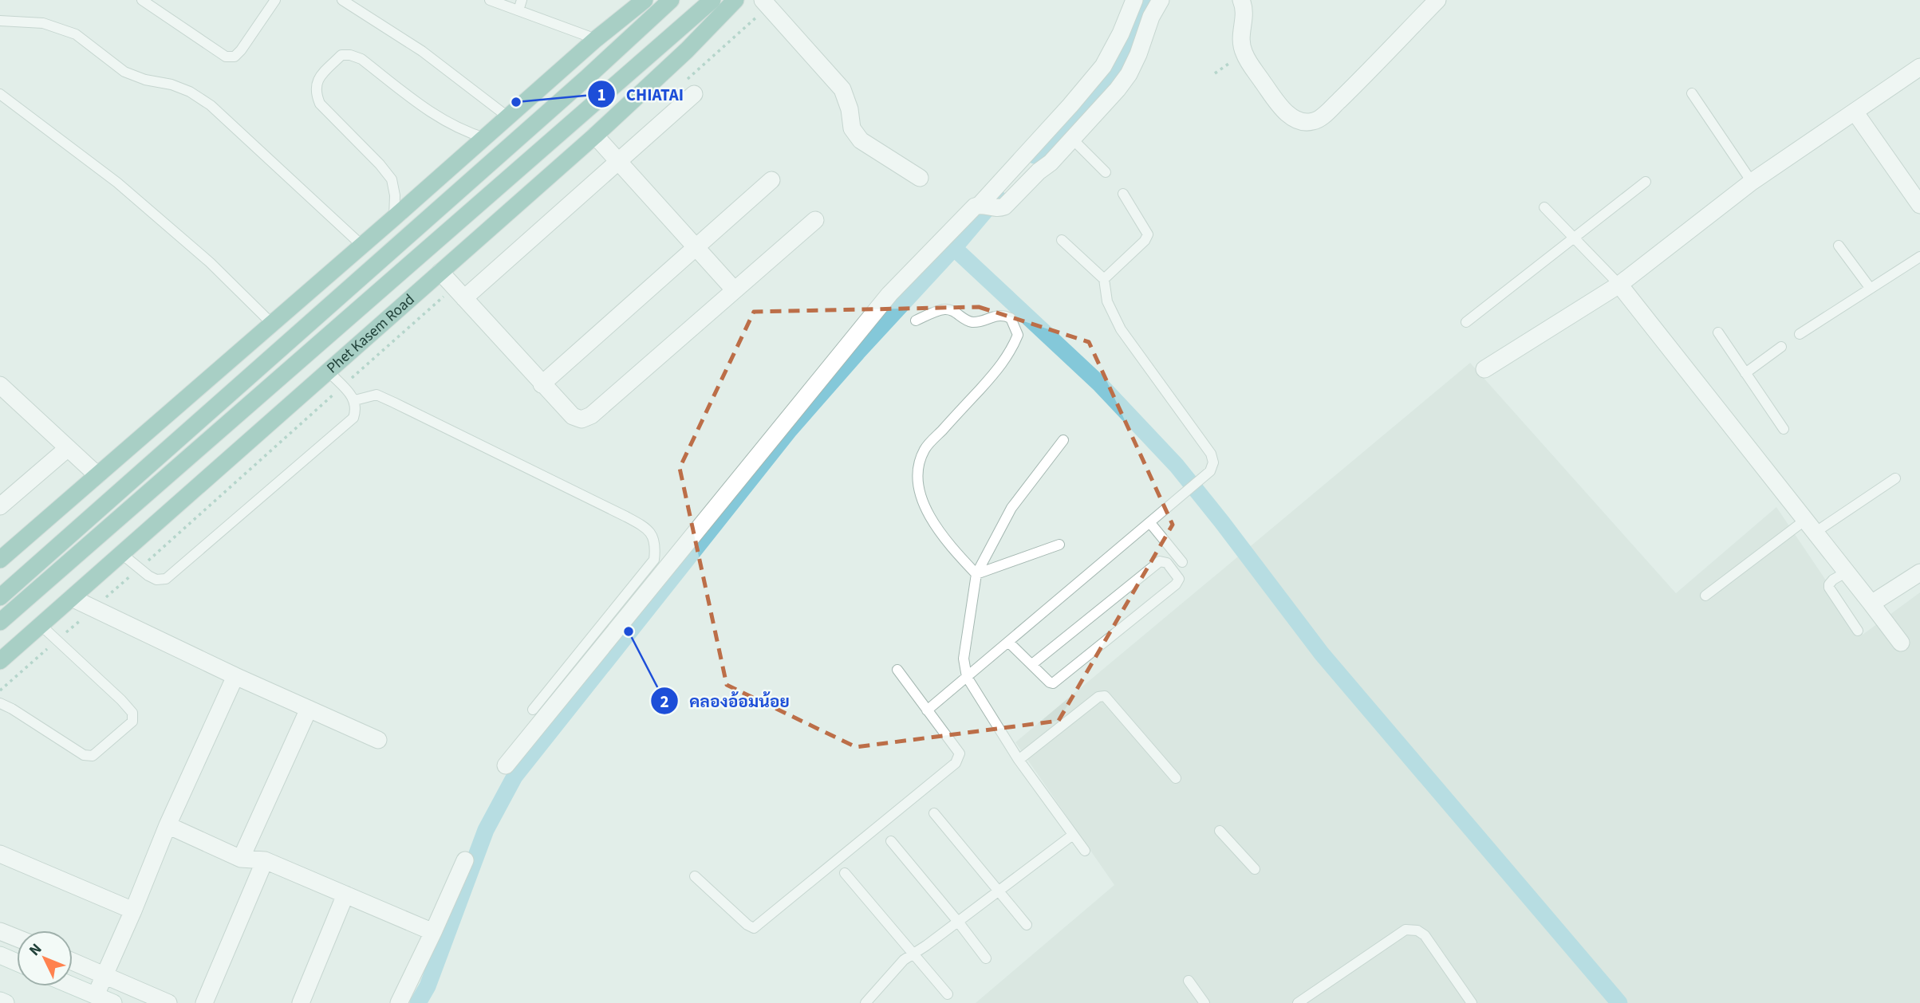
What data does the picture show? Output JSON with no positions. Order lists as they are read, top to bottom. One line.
{"streets":{"main road":["Phet Kasem Road"]},"places":["CHIATAI","คลองอ้อมน้อย"],"north":"top left"}
